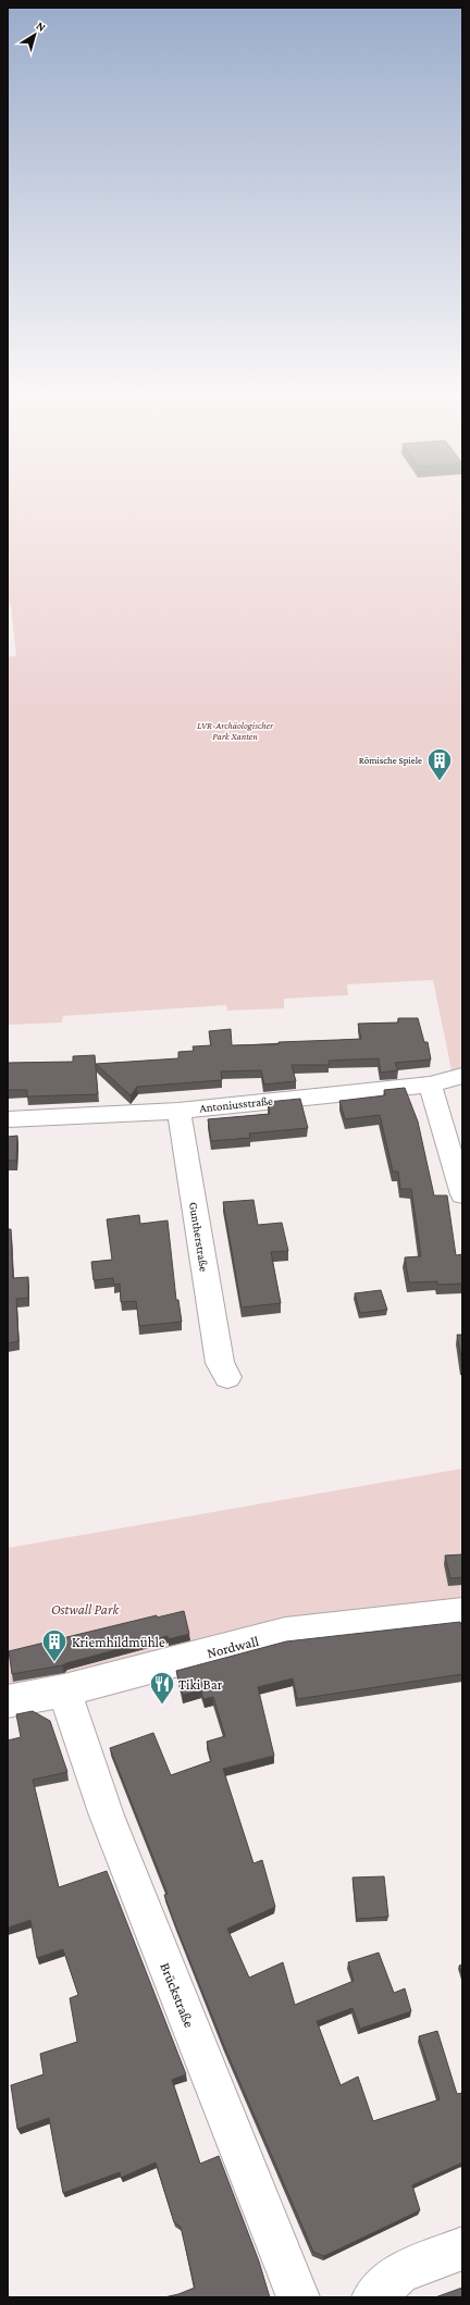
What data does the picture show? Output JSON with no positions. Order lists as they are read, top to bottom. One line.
{"streets":{"street":["Antoniusstraße","Guntherstraße","Nordwall","Brückstraße"]},"crossings":[["Antoniusstraße","Guntherstraße"],["Nordwall","Brückstraße"]],"parks":["LVR-Archäologischer Park Xanten","Ostwall Park"],"places":{"building":["Römische Spiele","Kriemhildmühle"],"restaurant":["Tiki Bar"]},"north":"top right"}
